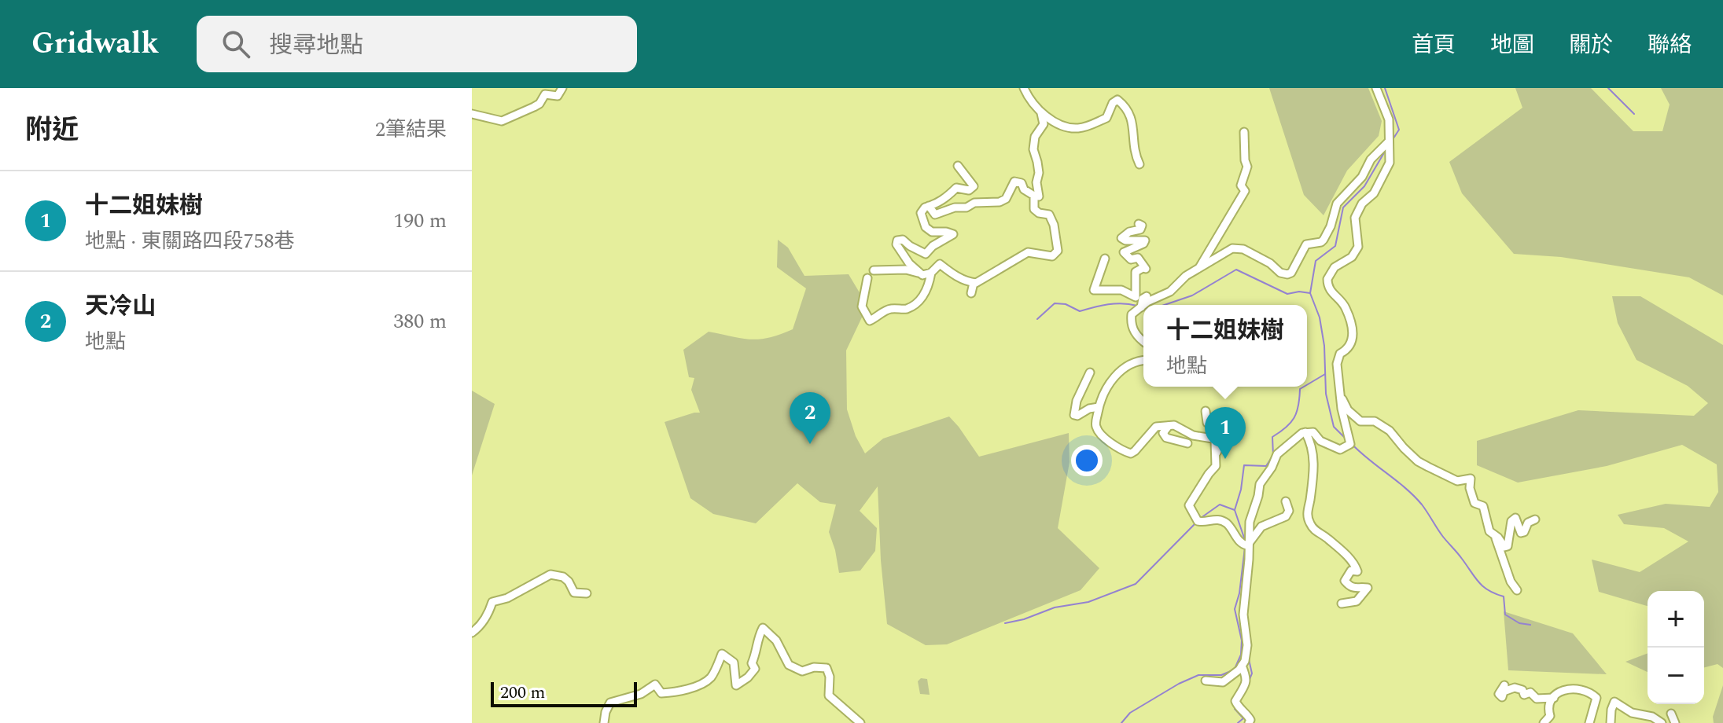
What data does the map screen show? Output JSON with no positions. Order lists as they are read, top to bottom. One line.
{"scale_bar":"200 m","page":{"header":"Gridwalk","search":"搜尋地點","nav":["首頁","地圖","關於","聯絡"],"heading":["附近","2筆結果"],"list":[{"mark":"1","name":"十二姐妹樹","note":"地點 · 東關路四段758巷","value":"190 m"},{"mark":"2","name":"天冷山","note":"地點","value":"380 m"}],"popup":["十二姐妹樹","地點"],"pins":["2","1"],"map_buttons":["+","−"],"scale":"200 m"}}
